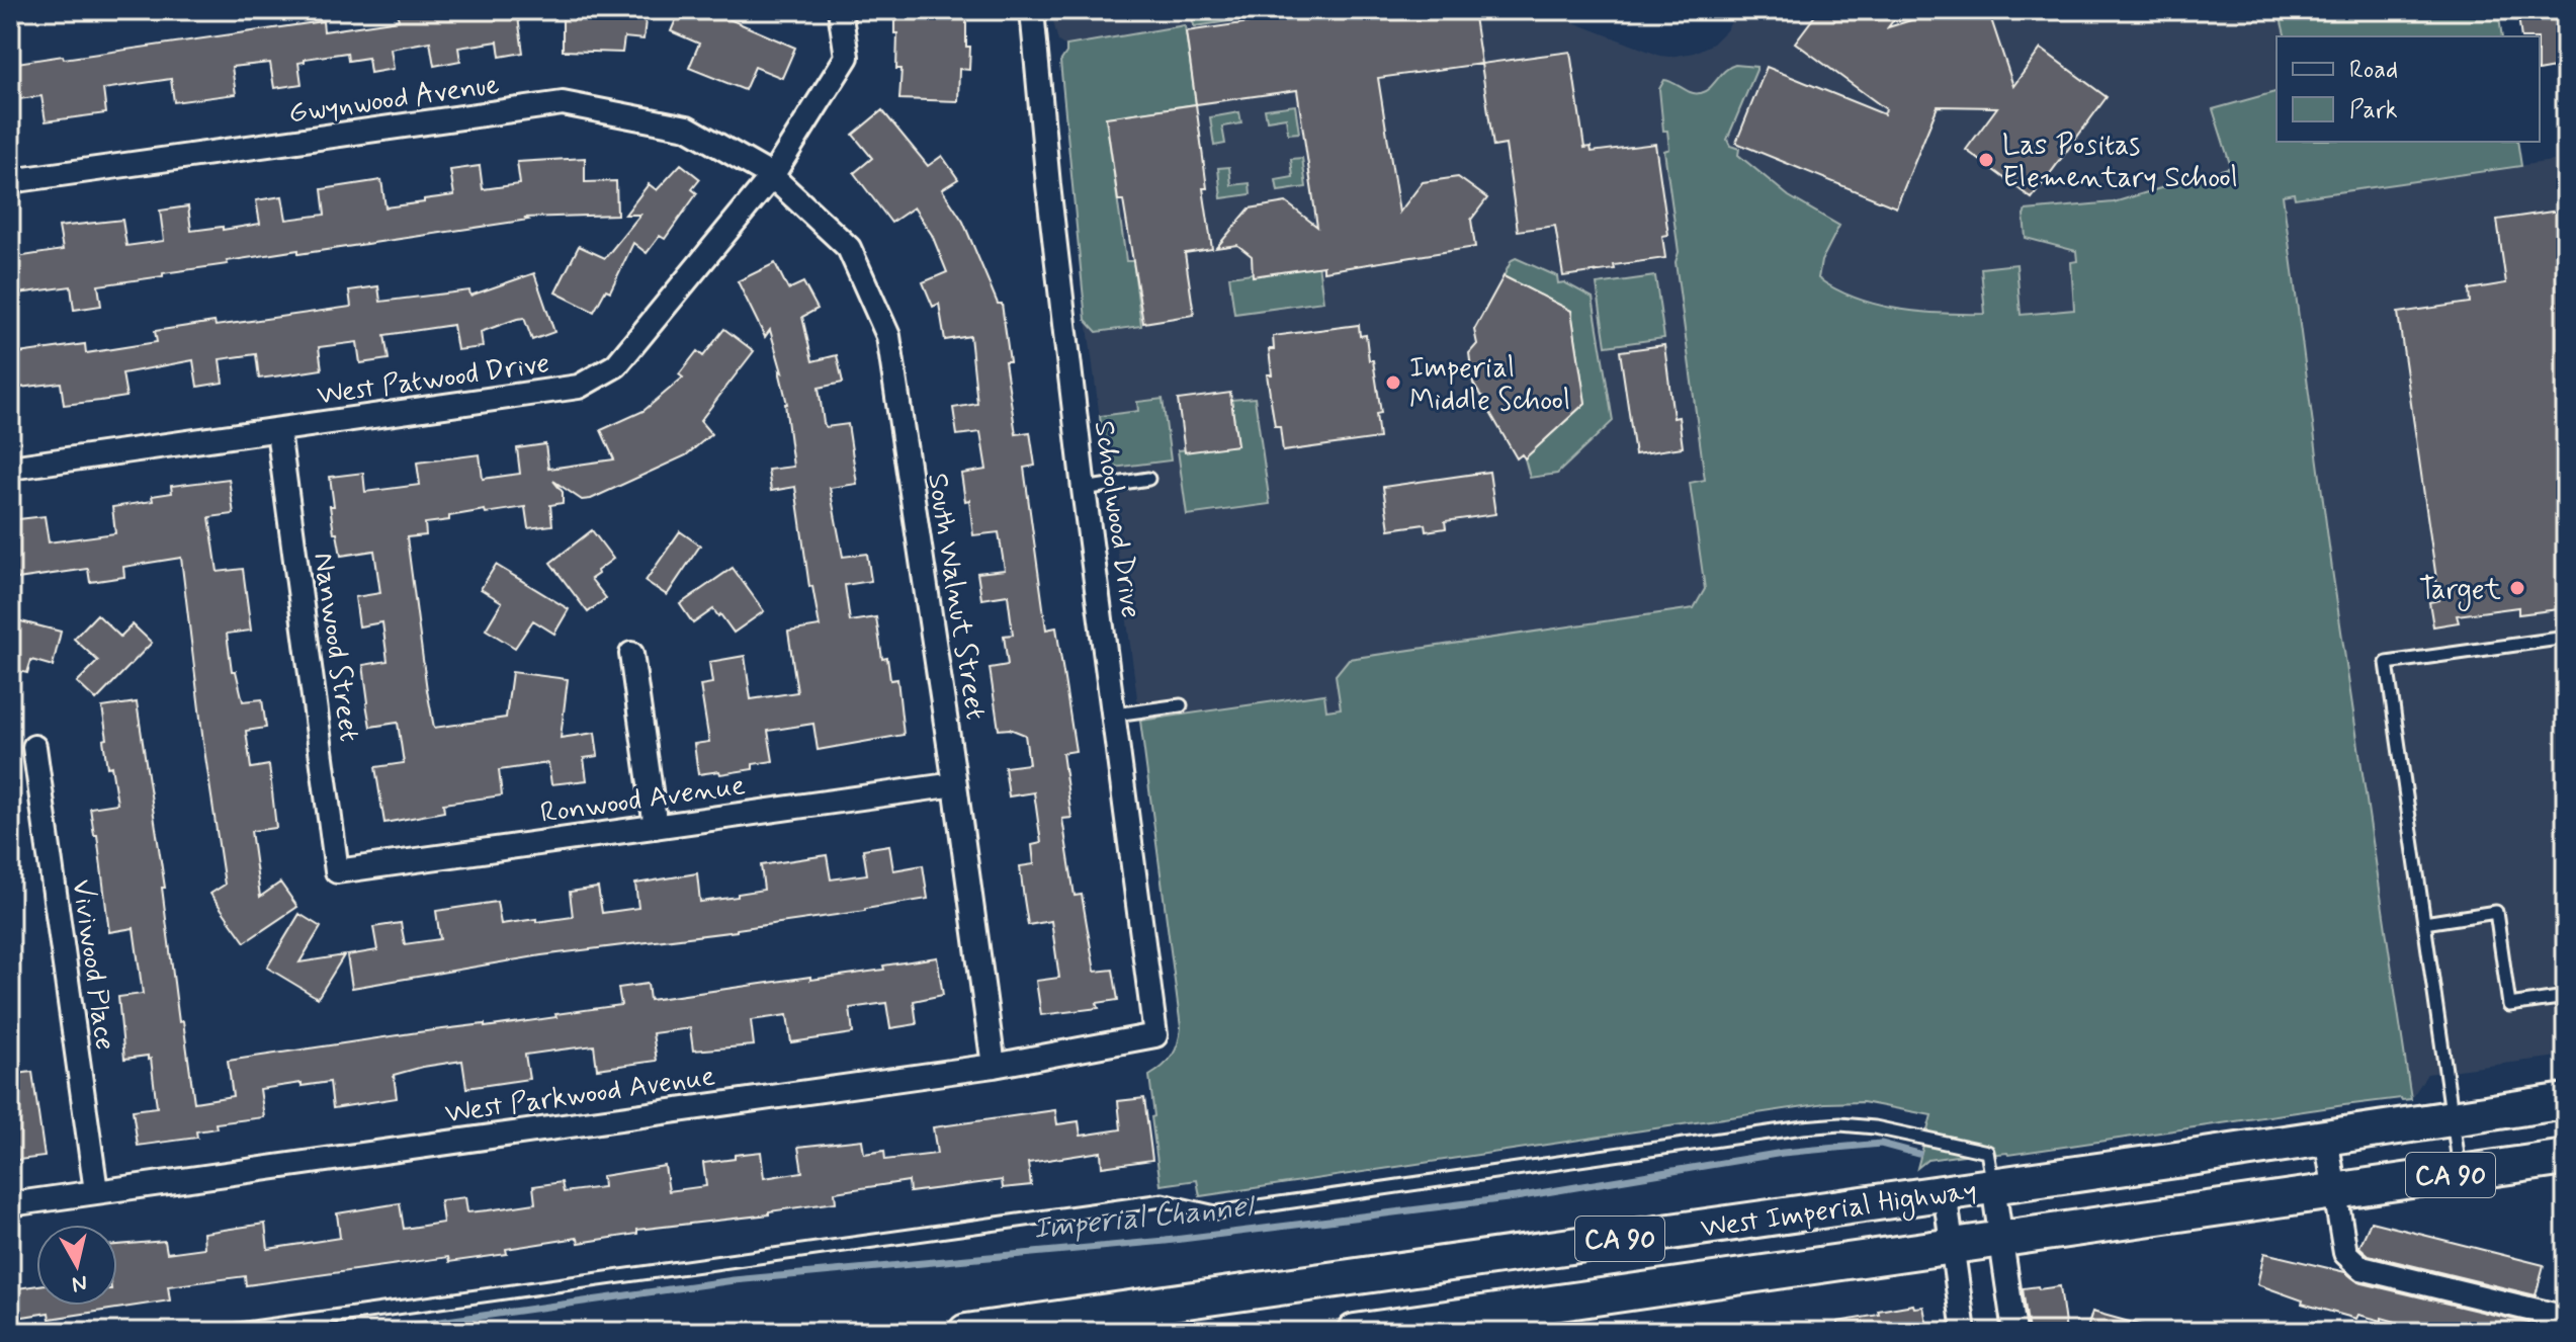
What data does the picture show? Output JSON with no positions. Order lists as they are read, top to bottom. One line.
{"streets":{"main road":["CA 90","West Imperial Highway"],"street":["Gwynwood Avenue","West Patwood Drive","Schoolwood Drive","South Walnut Street","Nanwood Street","Ronwood Avenue","Viviwood Place","West Parkwood Avenue"]},"crossings":[["Gwynwood Avenue","West Patwood Drive"],["Gwynwood Avenue","South Walnut Street"],["West Patwood Drive","South Walnut Street"],["West Patwood Drive","Nanwood Street"],["Schoolwood Drive","West Parkwood Avenue"],["South Walnut Street","Ronwood Avenue"],["South Walnut Street","West Parkwood Avenue"],["Nanwood Street","Ronwood Avenue"],["Viviwood Place","West Parkwood Avenue"]],"water":["Imperial Channel"],"places":["Las Positas Elementary School","Imperial Middle School","Target"],"legend":["Road","Park"],"north":"bottom"}
